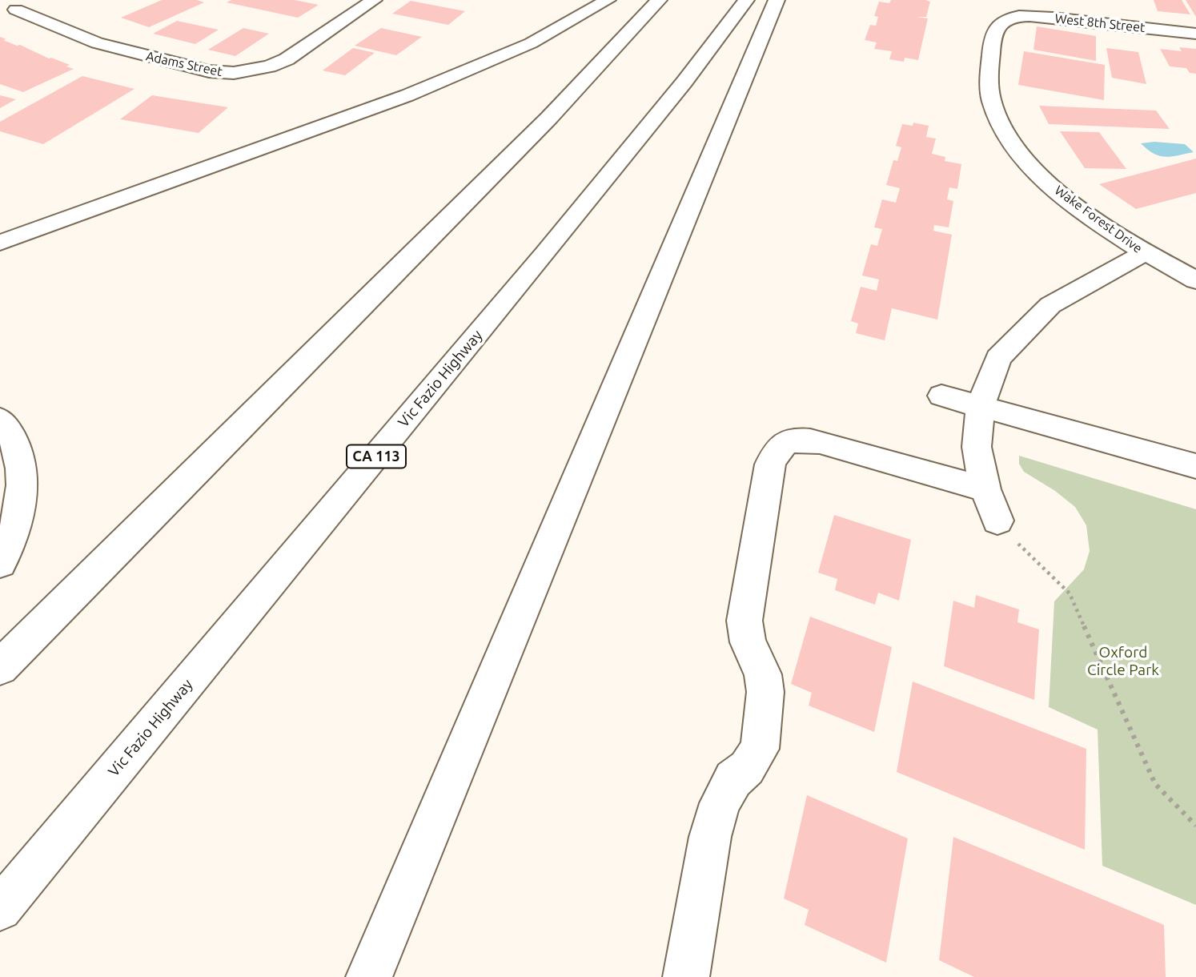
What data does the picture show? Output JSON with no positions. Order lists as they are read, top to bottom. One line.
{"streets":{"main road":["West 8th Street","Adams Street","Wake Forest Drive","Vic Fazio Highway","CA 113"]},"crossings":[["West 8th Street","Wake Forest Drive"]],"parks":["Oxford Circle Park"]}
